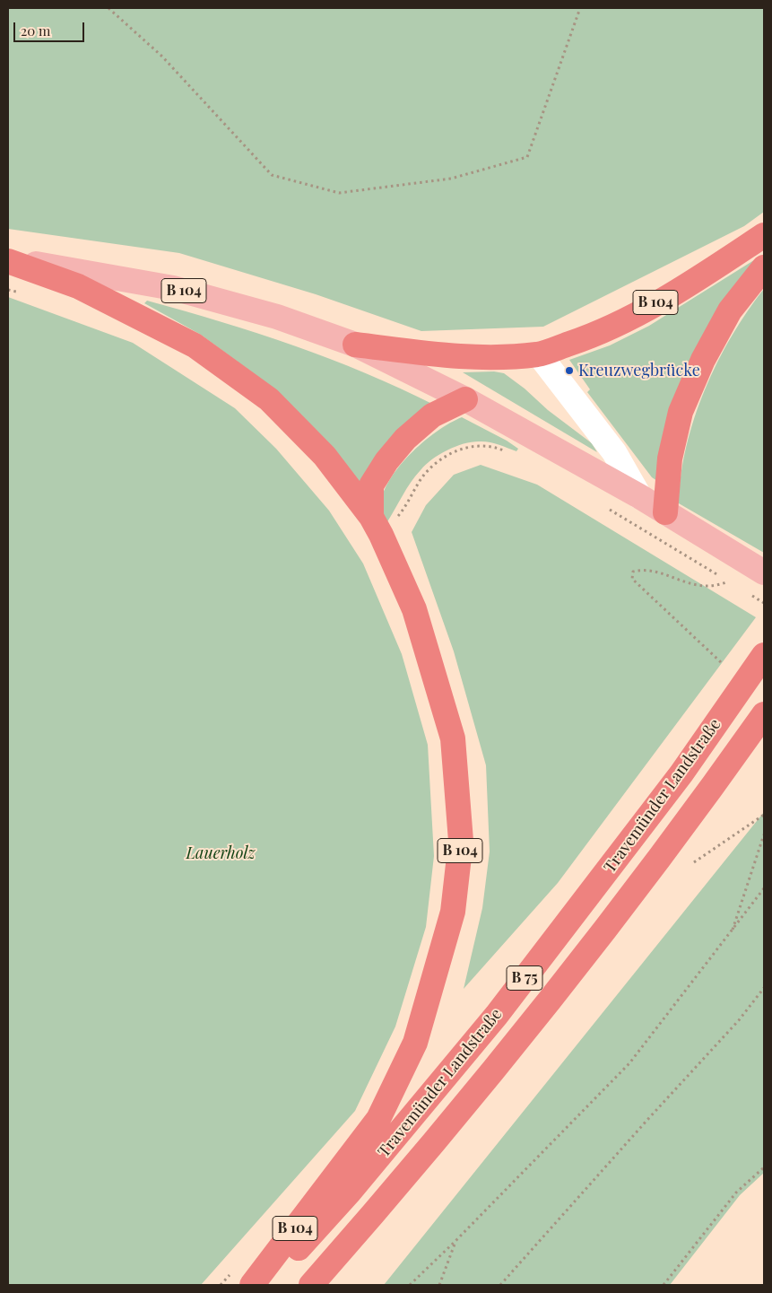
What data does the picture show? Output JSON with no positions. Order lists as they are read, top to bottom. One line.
{"streets":{"highway":["B 104","Travemünder Landstraße","B 75"]},"parks":["Lauerholz"],"places":["Kreuzwegbrücke"],"scale_bar":"20 m"}
